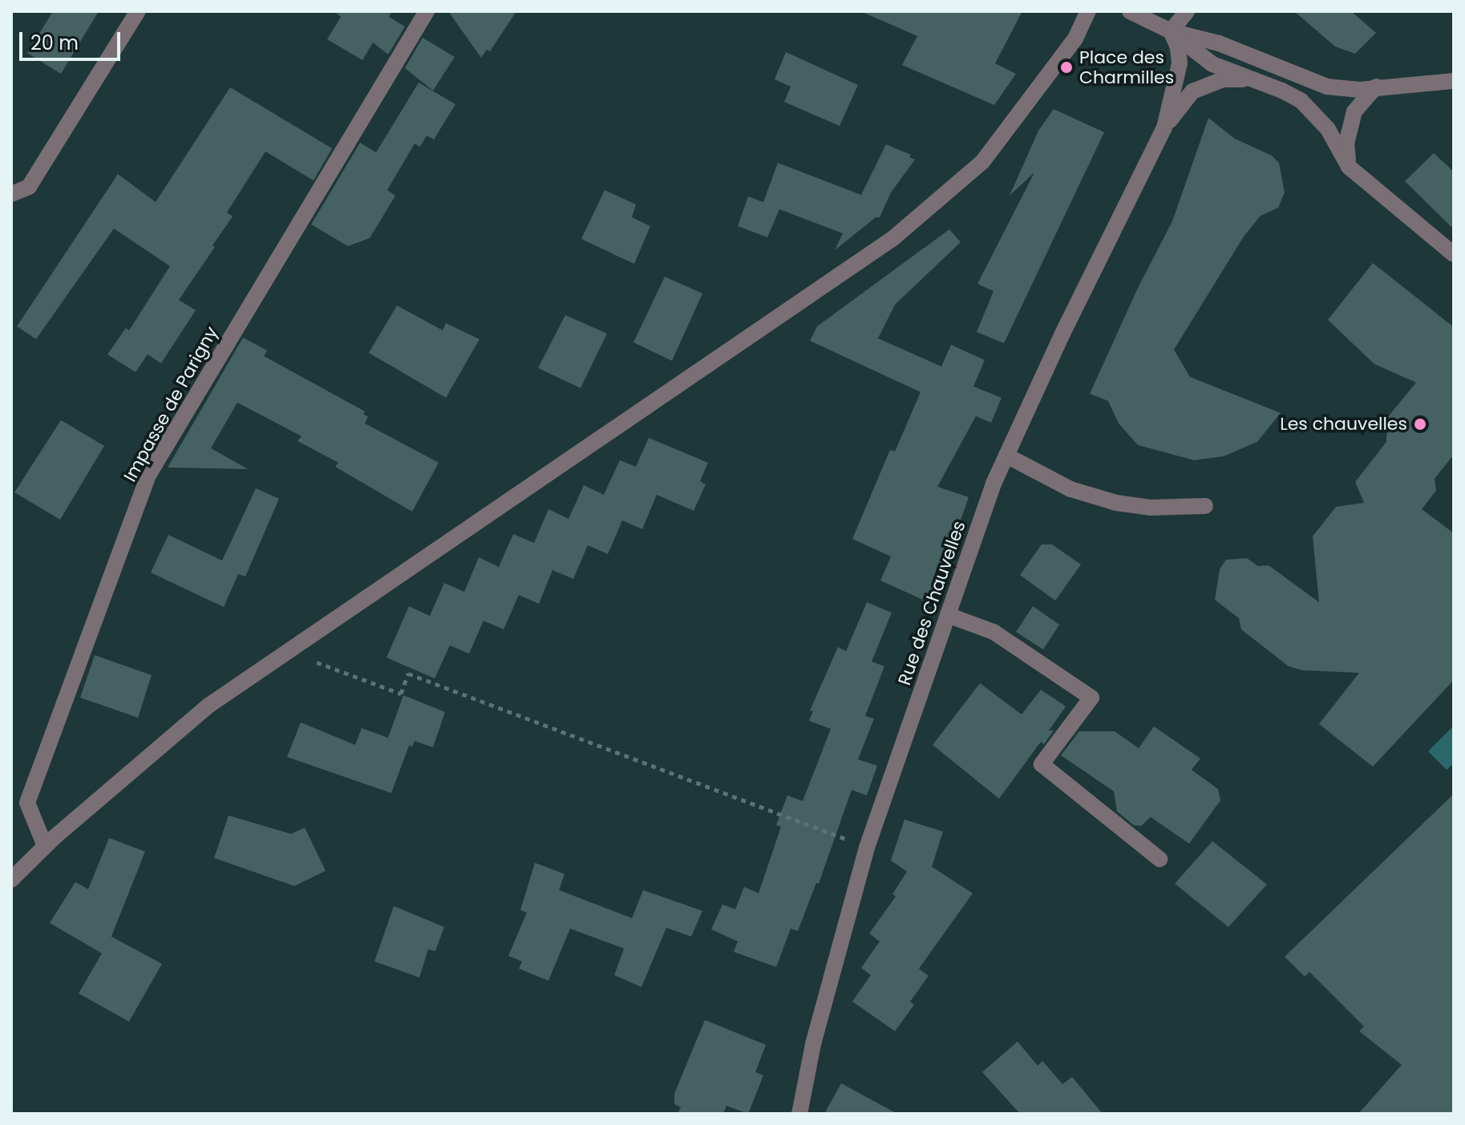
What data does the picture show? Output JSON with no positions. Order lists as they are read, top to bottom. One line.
{"streets":{"street":["Impasse de Parigny","Rue des Chauvelles"]},"places":["Place des Charmilles","Les chauvelles"],"scale_bar":"20 m"}
